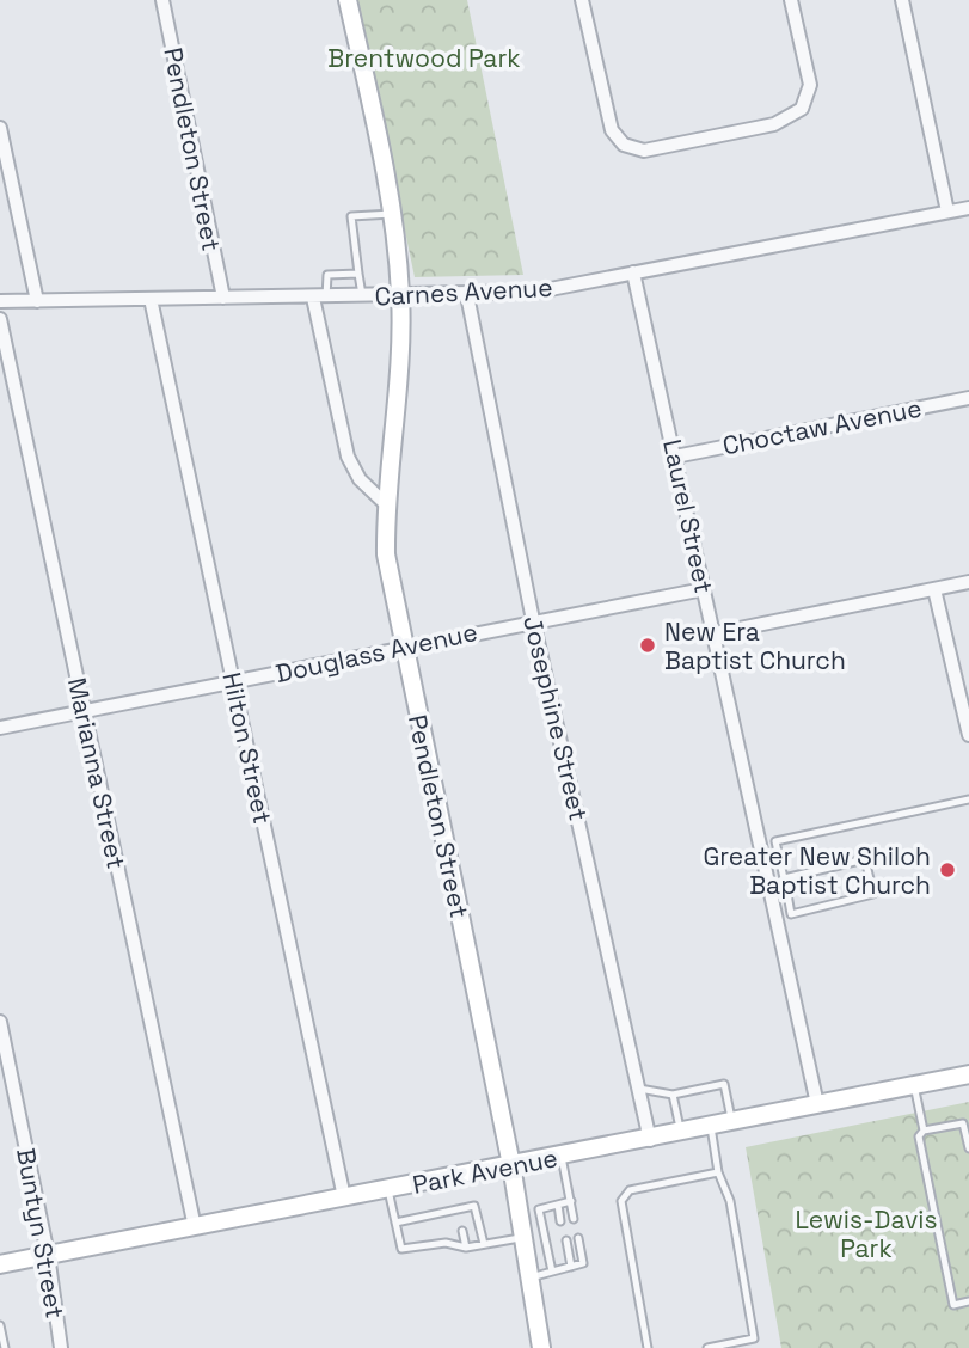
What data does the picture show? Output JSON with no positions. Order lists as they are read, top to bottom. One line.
{"streets":{"main road":["Pendleton Street","Park Avenue"],"street":["Carnes Avenue","Choctaw Avenue","Laurel Street","Douglass Avenue","Josephine Street","Hilton Street","Marianna Street","Buntyn Street"]},"crossings":[["Pendleton Street","Carnes Avenue"],["Pendleton Street","Douglass Avenue"],["Pendleton Street","Park Avenue"],["Carnes Avenue","Laurel Street"],["Carnes Avenue","Josephine Street"],["Carnes Avenue","Hilton Street"],["Choctaw Avenue","Laurel Street"],["Laurel Street","Douglass Avenue"],["Laurel Street","Park Avenue"],["Douglass Avenue","Josephine Street"],["Douglass Avenue","Hilton Street"],["Douglass Avenue","Marianna Street"],["Josephine Street","Park Avenue"],["Hilton Street","Park Avenue"],["Marianna Street","Park Avenue"],["Park Avenue","Buntyn Street"]],"parks":["Brentwood Park","Lewis-Davis Park"],"places":["New Era Baptist Church","Greater New Shiloh Baptist Church"]}
